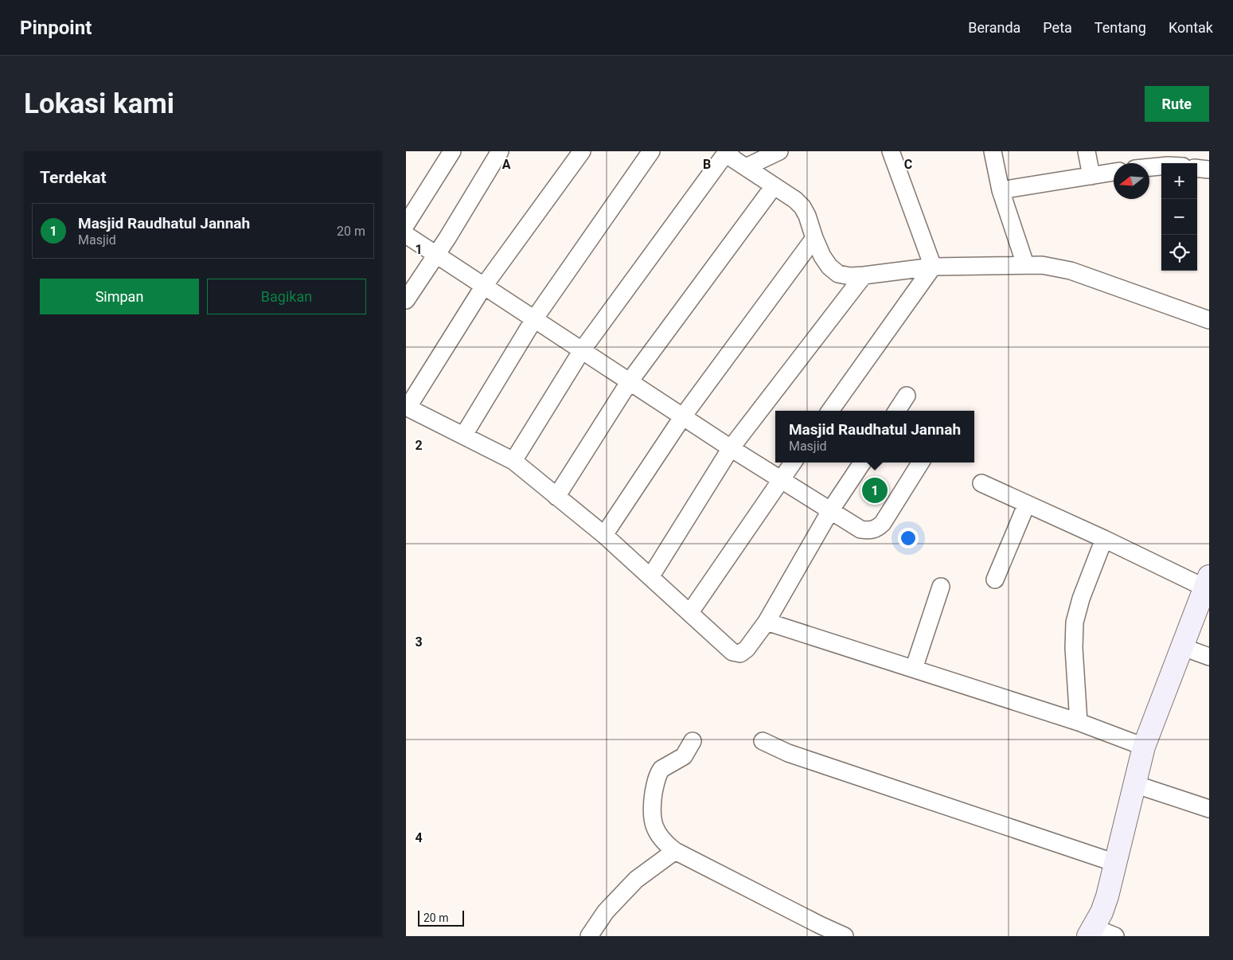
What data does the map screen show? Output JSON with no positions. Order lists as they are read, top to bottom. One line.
{"scale_bar":"20 m","north":"left","page":{"header":"Pinpoint","nav":["Beranda","Peta","Tentang","Kontak"],"buttons":["Rute",["Simpan","Bagikan"]],"title":"Lokasi kami","heading":"Terdekat","map_buttons":["+","−"],"list":[{"mark":"1","name":"Masjid Raudhatul Jannah","note":"Masjid","value":"20 m"}],"popup":["Masjid Raudhatul Jannah","Masjid"],"pins":"1","scale":"20 m"},"grid":{"columns":["A","B","C"],"rows":["1","2","3","4"]}}
